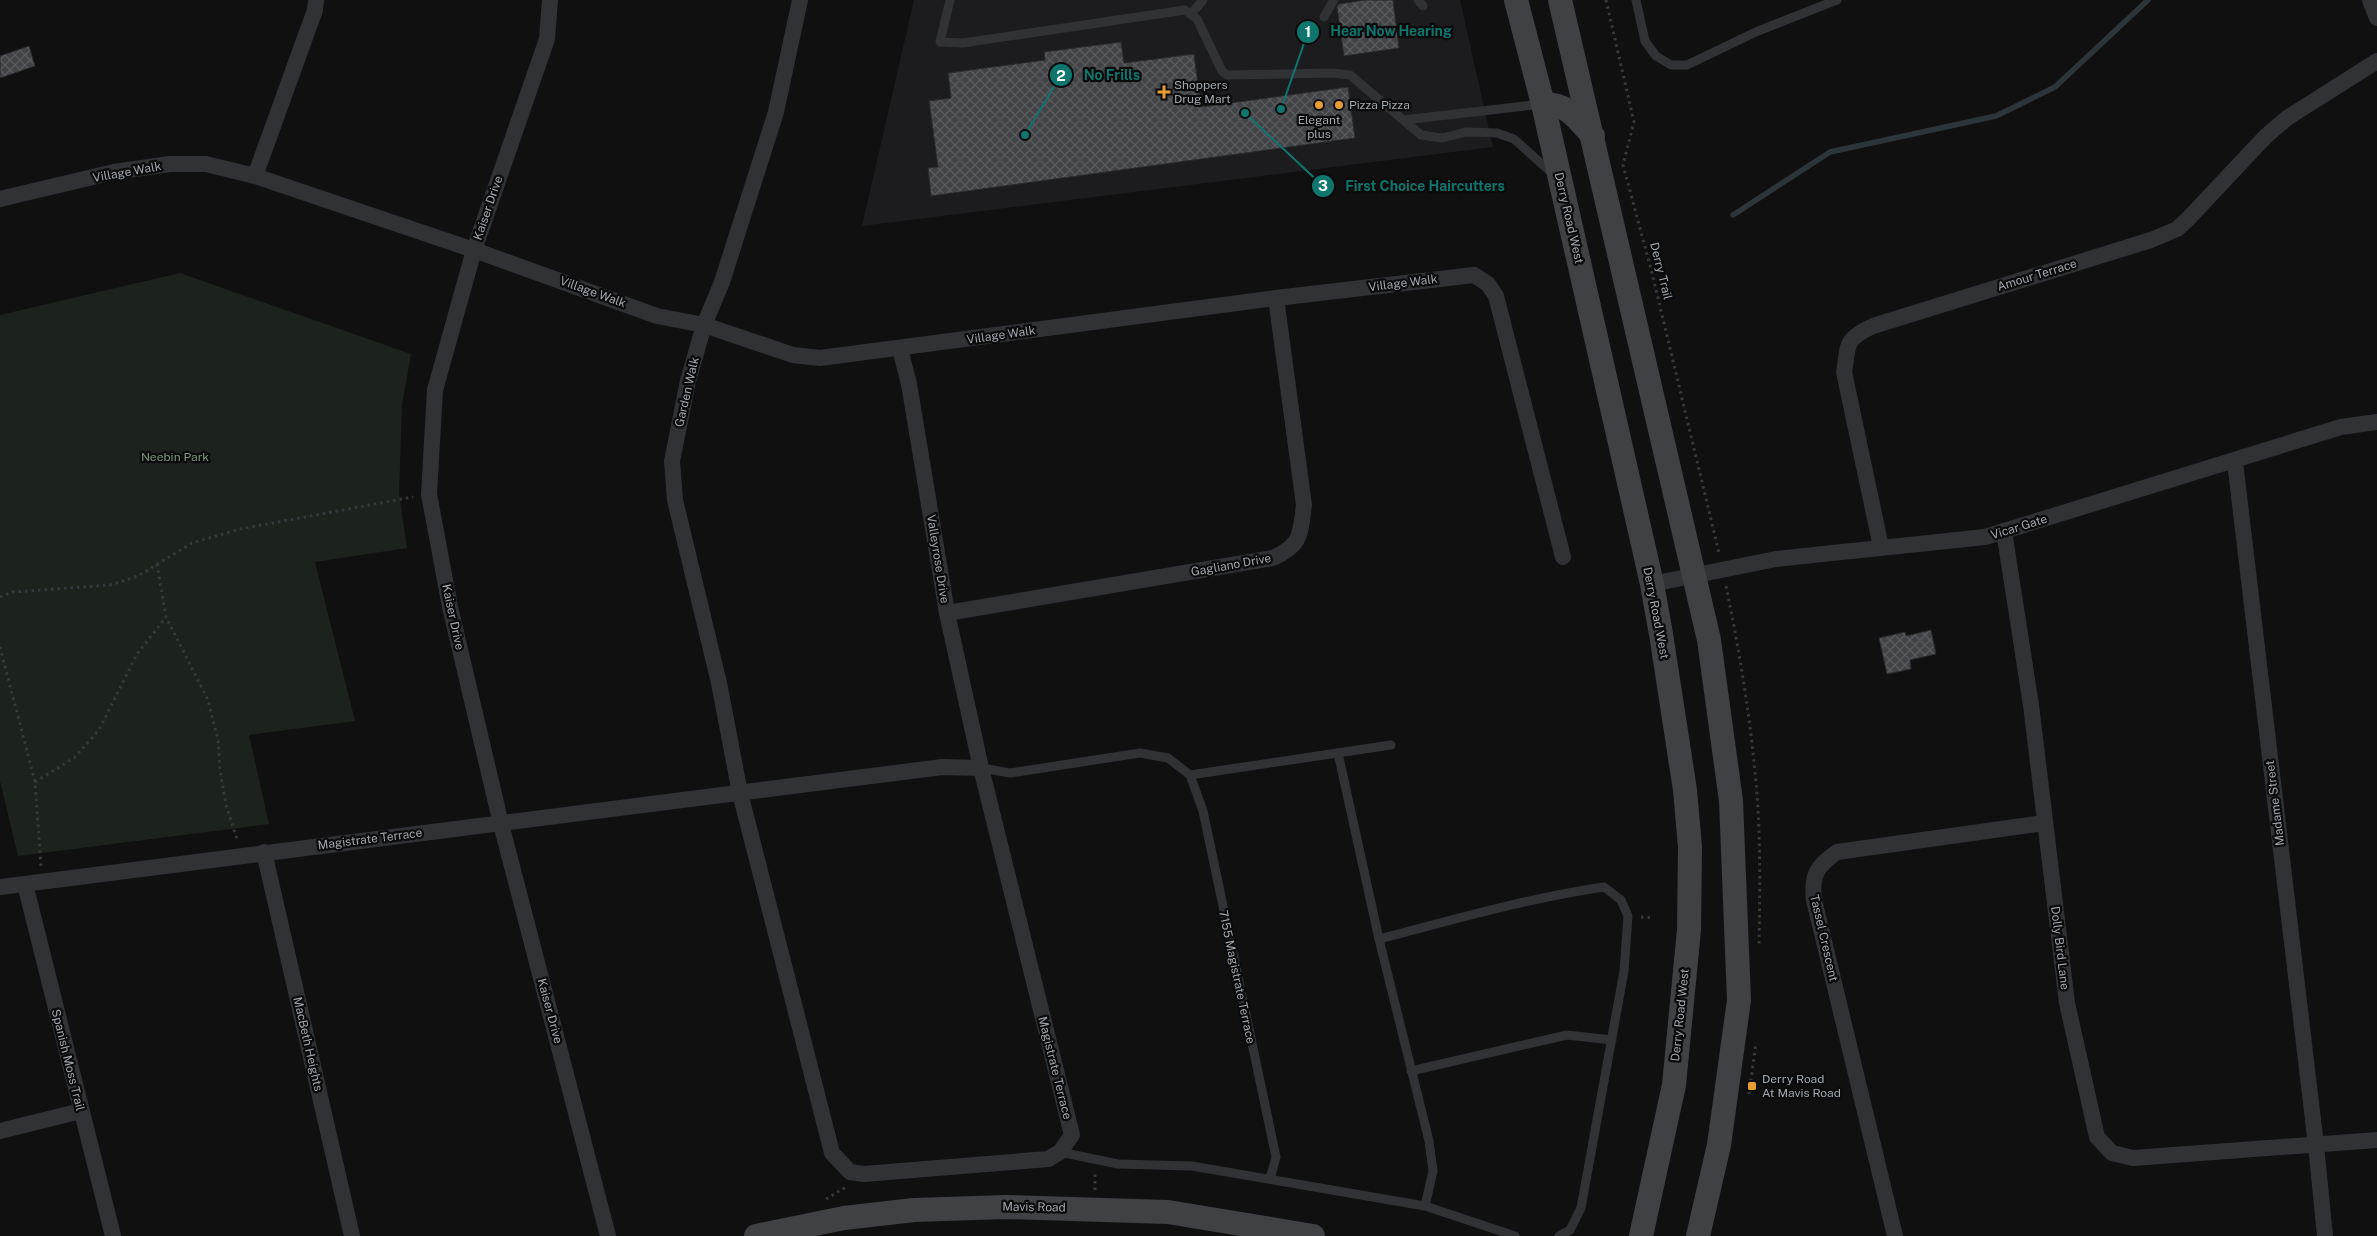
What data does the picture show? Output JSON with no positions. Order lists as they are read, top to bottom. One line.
{"streets":{"main road":["Derry Road West","Mavis Road"],"street":["Village Walk","Kaiser Drive","Amour Terrace","Garden Walk","Vicar Gate","Valleyrose Drive","Gagliano Drive","Madame Street","Magistrate Terrace","Tassel Crescent","Dolly Bird Lane","MacBeth Heights","Spanish Moss Trail"],"lane":["7155 Magistrate Terrace"],"path":["Derry Trail"]},"crossings":[["Village Walk","Kaiser Drive"],["Village Walk","Garden Walk"],["Village Walk","Valleyrose Drive"],["Village Walk","Gagliano Drive"],["Kaiser Drive","Magistrate Terrace"],["Derry Road West","Vicar Gate"],["Amour Terrace","Vicar Gate"],["Garden Walk","Magistrate Terrace"],["Vicar Gate","Madame Street"],["Vicar Gate","Dolly Bird Lane"],["Valleyrose Drive","Gagliano Drive"],["Valleyrose Drive","Magistrate Terrace"],["Madame Street","Dolly Bird Lane"],["Magistrate Terrace","MacBeth Heights"],["Magistrate Terrace","Spanish Moss Trail"],["Tassel Crescent","Dolly Bird Lane"]],"parks":["Neebin Park"],"places":{"health":["Shoppers Drug Mart"],"other":["Elegant plus","Pizza Pizza","Hear Now Hearing","First Choice Haircutters","No Frills"],"transit":["Derry Road At Mavis Road"]}}
